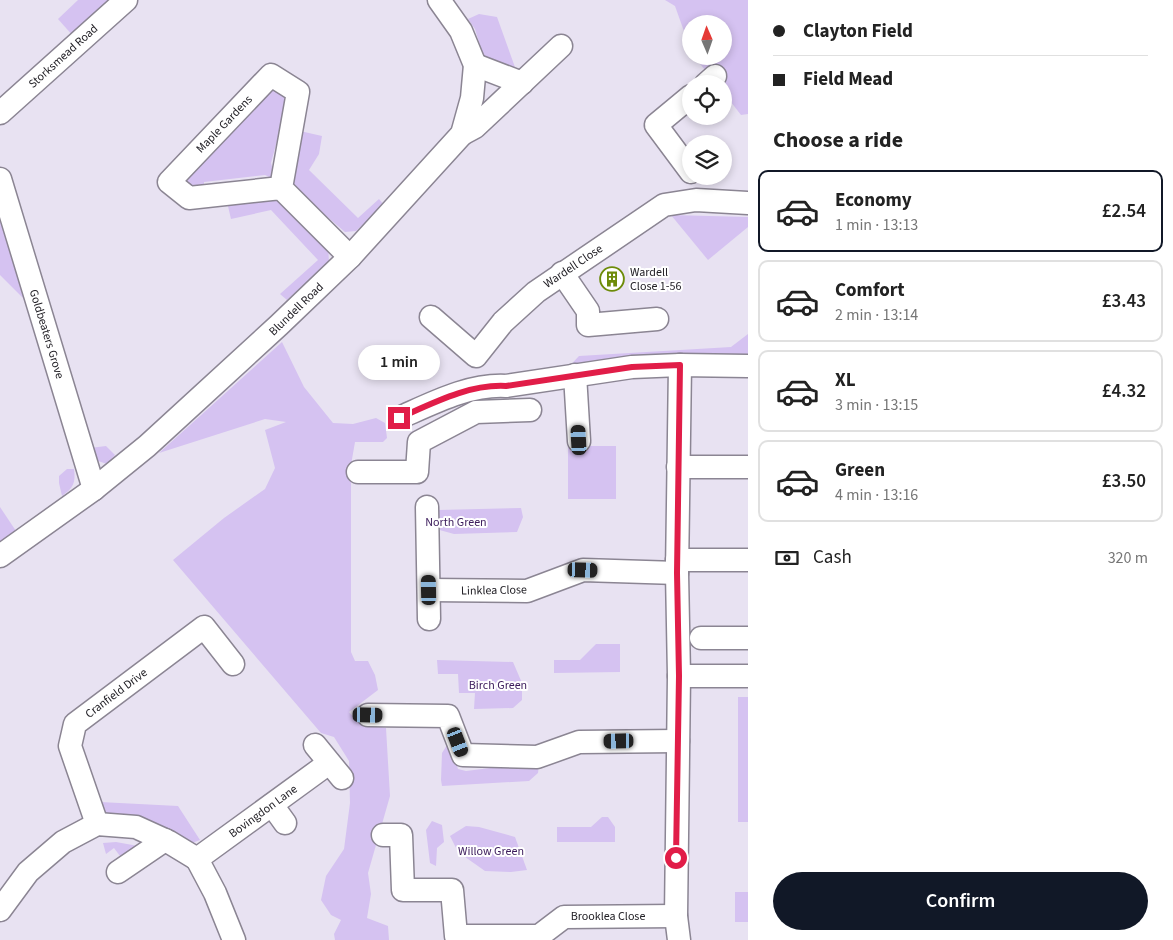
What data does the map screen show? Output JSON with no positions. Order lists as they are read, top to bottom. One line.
{"streets":{"street":["Storksmead Road","Maple Gardens","Wardell Close","Blundell Road","Goldbeaters Grove","Linklea Close","Cranfield Drive","Bovingdon Lane","Brooklea Close"]},"crossings":[["Blundell Road","Goldbeaters Grove"]],"parks":["North Green","Birch Green","Willow Green"],"places":{"building":["Wardell Close 1-56"]},"north":"top","page":{"banner":["Clayton Field","Field Mead"],"heading":"Choose a ride","list":[{"name":"Economy","note":"1 min · 13:13","value":"£2.54"},{"name":"Comfort","note":"2 min · 13:14","value":"£3.43"},{"name":"XL","note":"3 min · 13:15","value":"£4.32"},{"name":"Green","note":"4 min · 13:16","value":"£3.50"}],"bubble":"1 min","pay":["Cash","320 m"],"buttons":"Confirm"}}
